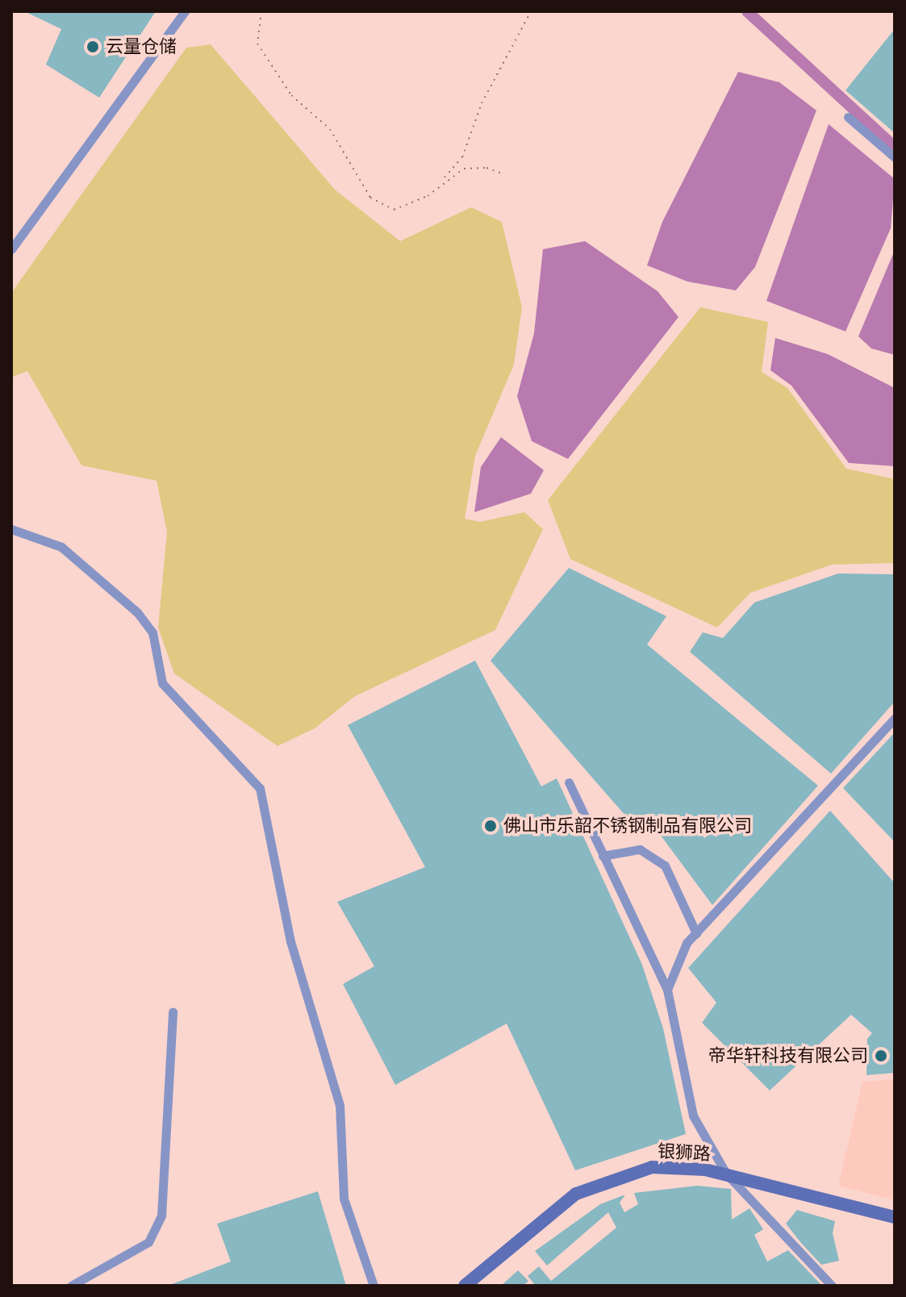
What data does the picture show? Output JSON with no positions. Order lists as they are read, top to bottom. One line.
{"streets":{"main road":["银狮路"]},"places":["云量仓储","佛山市乐韶不锈钢制品有限公司","帝华轩科技有限公司"]}
